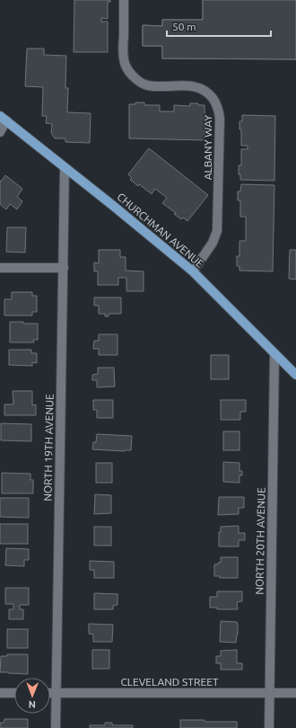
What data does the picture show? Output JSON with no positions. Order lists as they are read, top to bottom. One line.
{"streets":{"main road":["CHURCHMAN AVENUE"],"street":["ALBANY WAY","NORTH 19TH AVENUE","NORTH 20TH AVENUE","CLEVELAND STREET"]},"crossings":[["ALBANY WAY","CHURCHMAN AVENUE"],["CHURCHMAN AVENUE","NORTH 19TH AVENUE"],["CHURCHMAN AVENUE","NORTH 20TH AVENUE"],["NORTH 19TH AVENUE","CLEVELAND STREET"],["NORTH 20TH AVENUE","CLEVELAND STREET"]],"scale_bar":"50 m","north":"bottom"}
